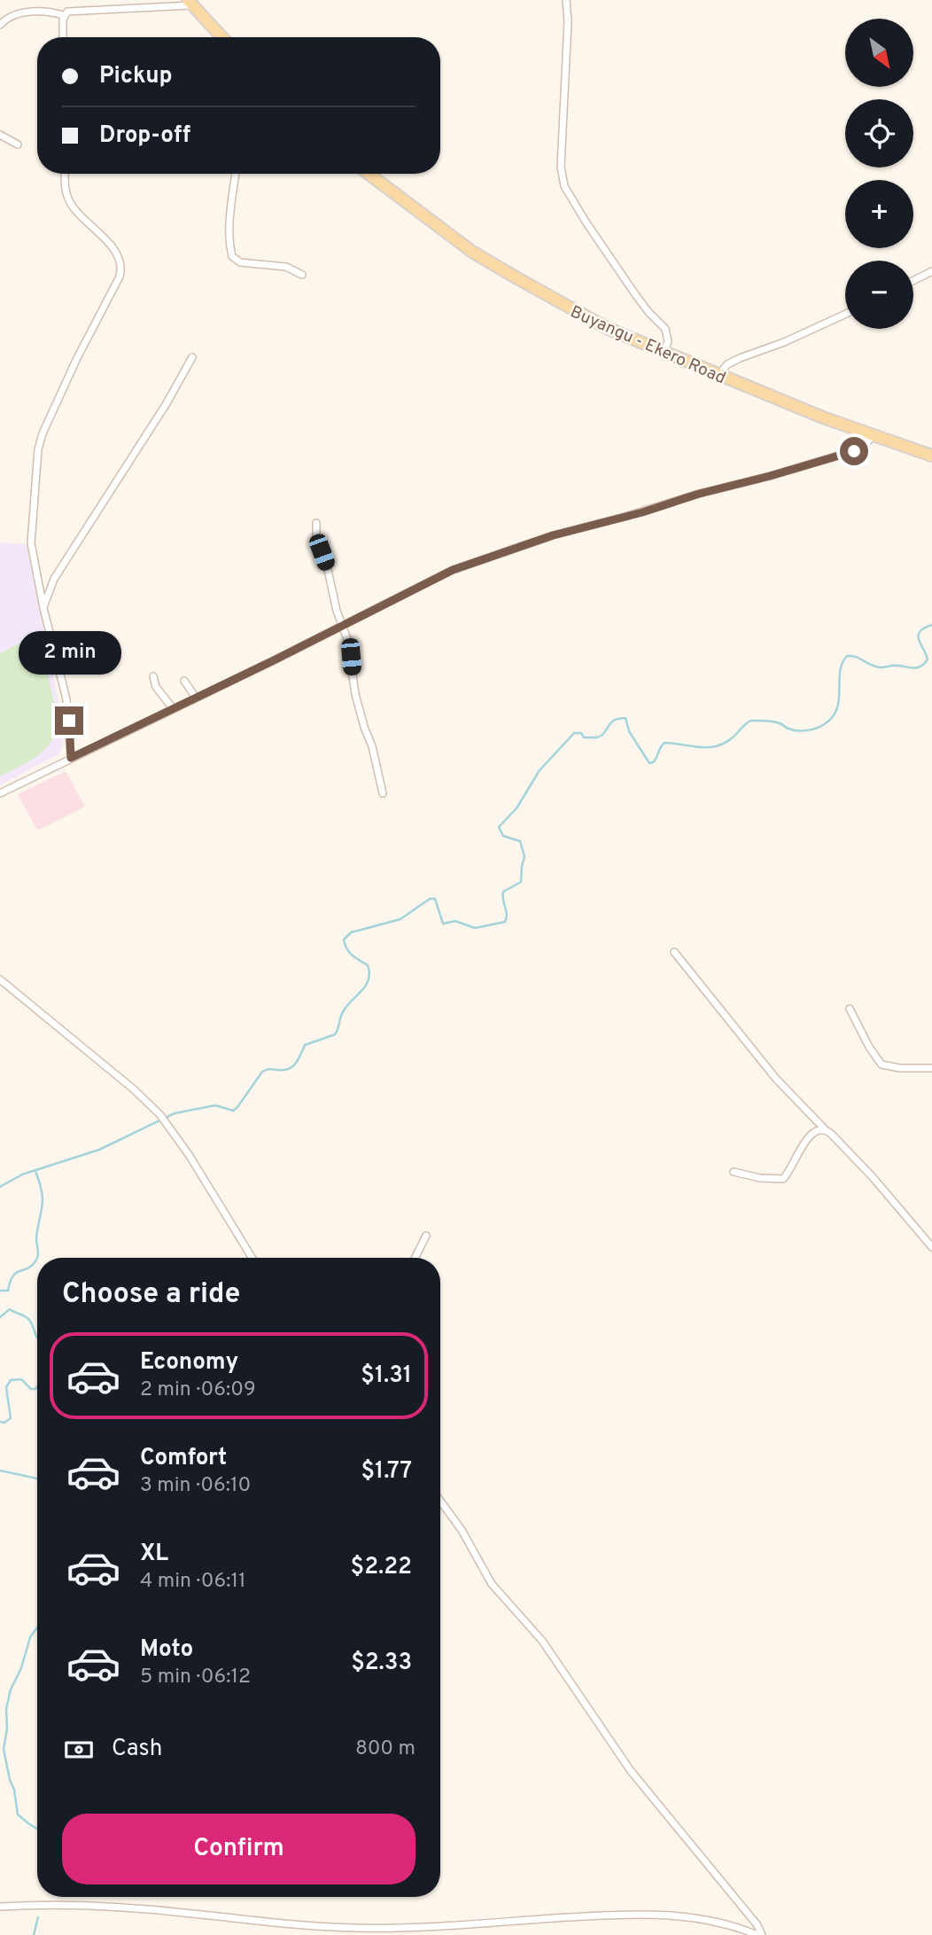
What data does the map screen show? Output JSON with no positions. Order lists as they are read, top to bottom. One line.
{"streets":{"main road":["Buyangu - Ekero Road"]},"north":"bottom right","page":{"map_buttons":["+","−"],"banner":["Pickup","Drop-off"],"bubble":"2 min","heading":"Choose a ride","list":[{"name":"Economy","note":"2 min · 06:09","value":"$1.31"},{"name":"Comfort","note":"3 min · 06:10","value":"$1.77"},{"name":"XL","note":"4 min · 06:11","value":"$2.22"},{"name":"Moto","note":"5 min · 06:12","value":"$2.33"}],"pay":["Cash","800 m"],"buttons":"Confirm"}}
